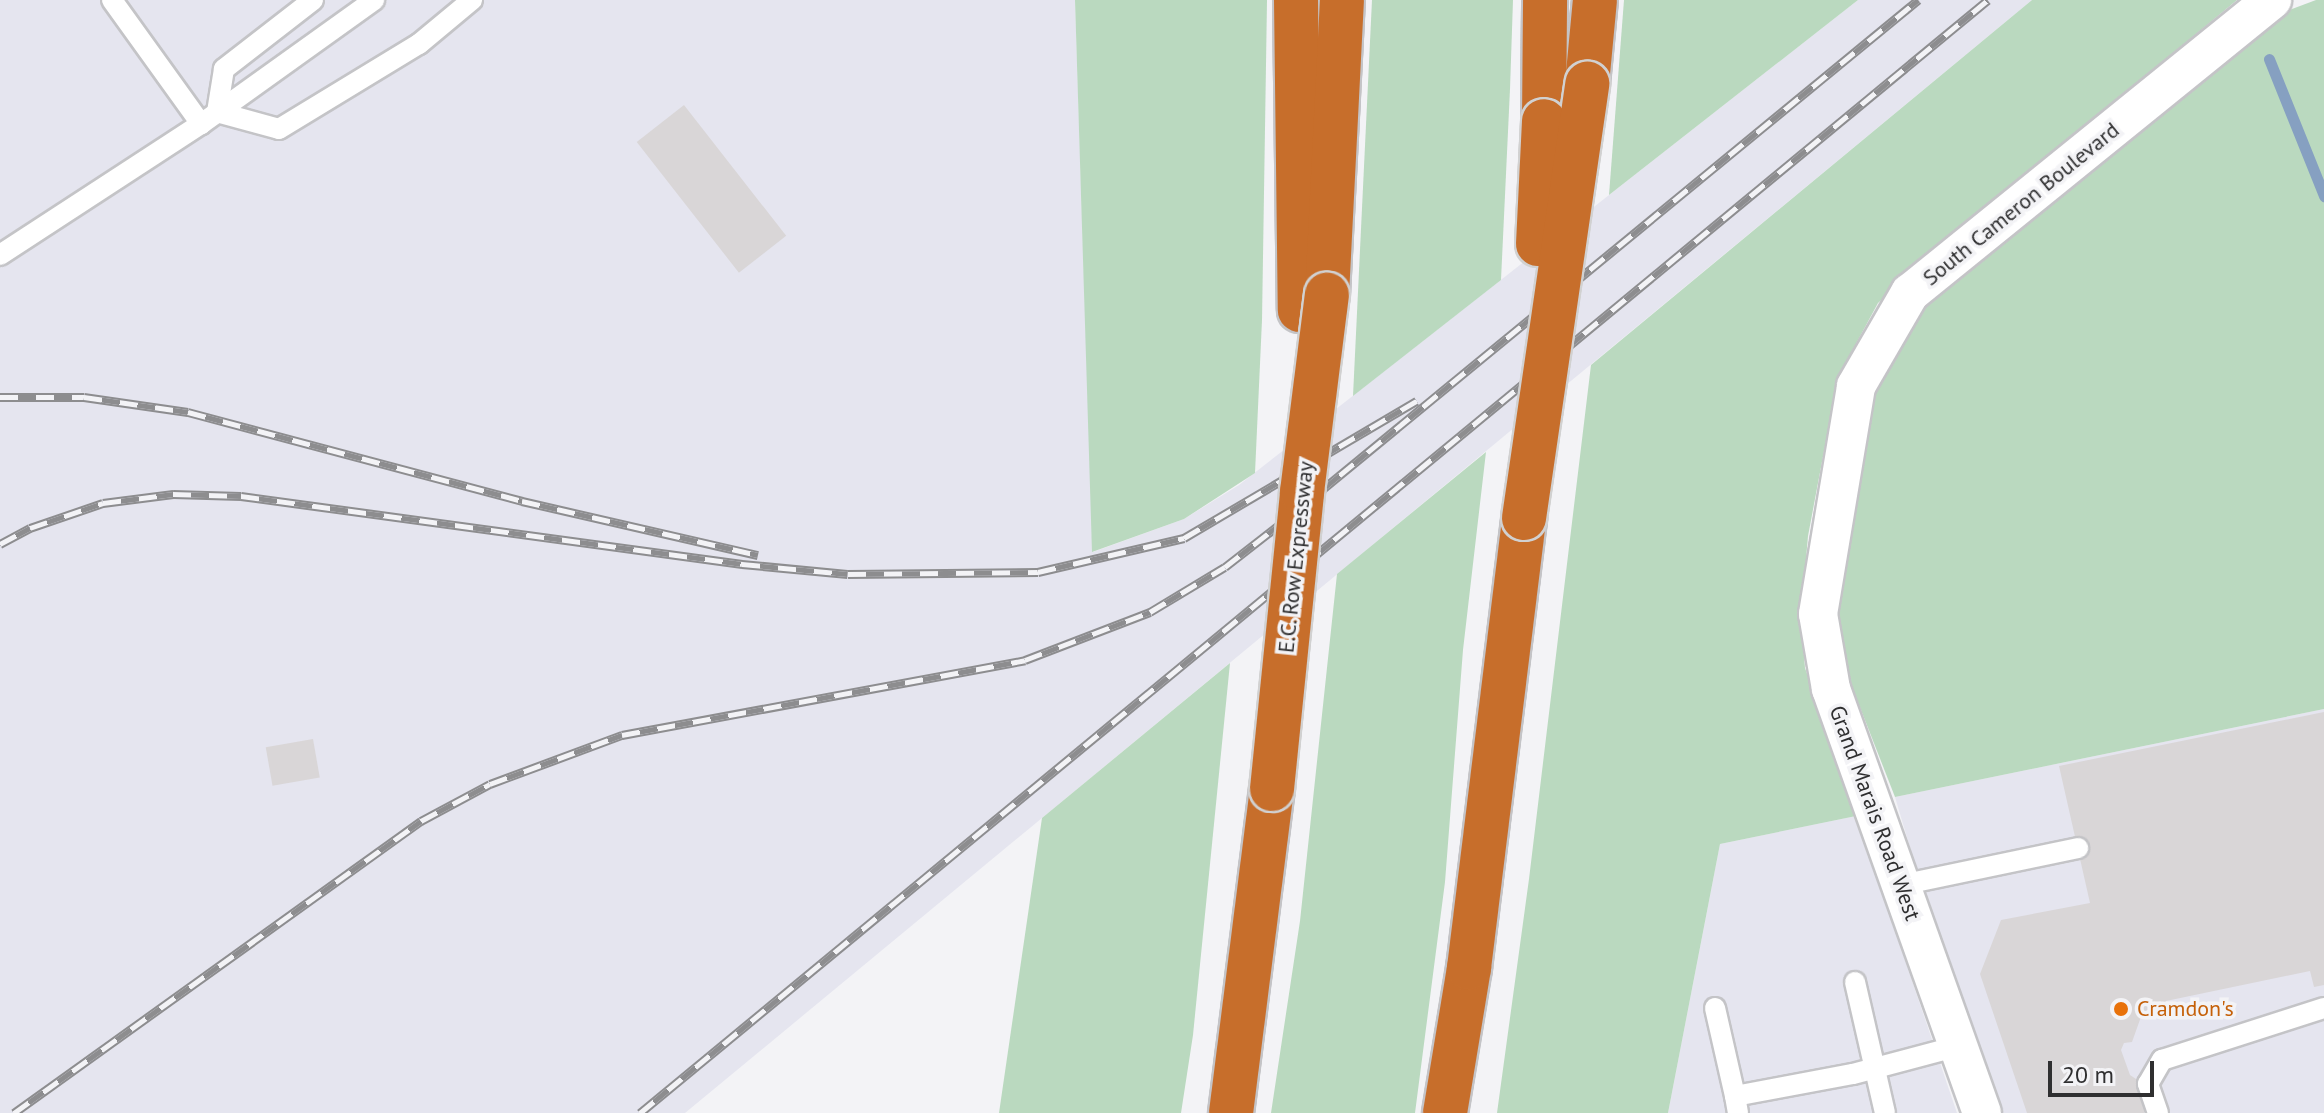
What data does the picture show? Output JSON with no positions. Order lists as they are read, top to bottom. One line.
{"streets":{"highway":["E.C. Row Expressway"],"street":["South Cameron Boulevard","Grand Marais Road West"]},"crossings":[["South Cameron Boulevard","Grand Marais Road West"]],"places":["Cramdon's"],"scale_bar":"20 m"}
